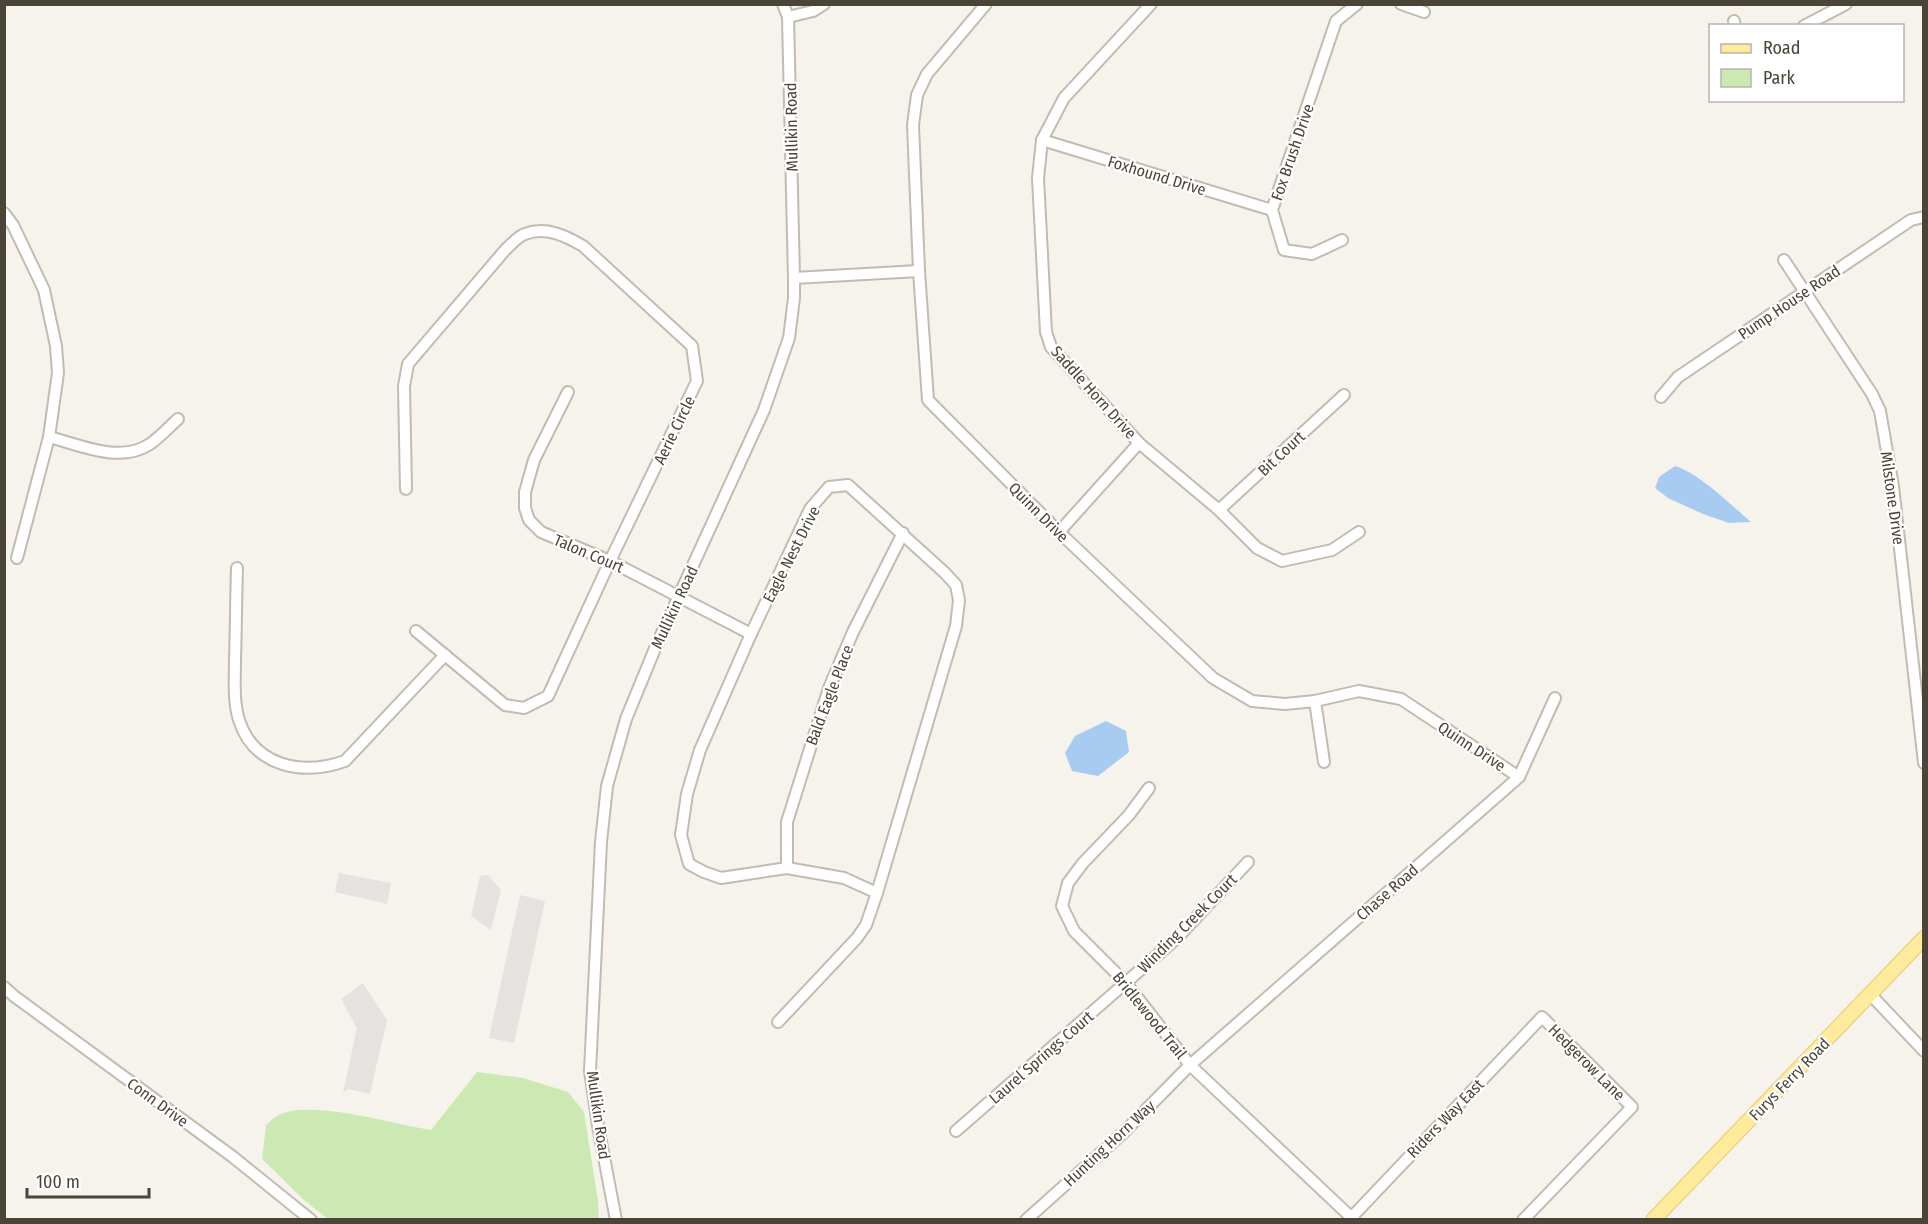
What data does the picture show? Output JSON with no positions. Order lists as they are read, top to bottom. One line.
{"streets":{"main road":["Furys Ferry Road"],"street":["Mullikin Road","Fox Brush Drive","Foxhound Drive","Pump House Road","Saddle Horn Drive","Aerie Circle","Bit Court","Milstone Drive","Quinn Drive","Talon Court","Eagle Nest Drive","Bald Eagle Place","Chase Road","Winding Creek Court","Bridlewood Trail","Laurel Springs Court","Hedgerow Lane","Conn Drive","Riders Way East","Hunting Horn Way"]},"crossings":[["Mullikin Road","Talon Court"],["Fox Brush Drive","Foxhound Drive"],["Foxhound Drive","Saddle Horn Drive"],["Pump House Road","Milstone Drive"],["Saddle Horn Drive","Bit Court"],["Aerie Circle","Talon Court"],["Quinn Drive","Chase Road"],["Talon Court","Eagle Nest Drive"],["Eagle Nest Drive","Bald Eagle Place"],["Chase Road","Bridlewood Trail"],["Chase Road","Hunting Horn Way"],["Winding Creek Court","Bridlewood Trail"],["Winding Creek Court","Laurel Springs Court"],["Bridlewood Trail","Laurel Springs Court"],["Bridlewood Trail","Riders Way East"],["Bridlewood Trail","Hunting Horn Way"],["Hedgerow Lane","Riders Way East"]],"legend":["Road","Park"],"scale_bar":"100 m"}
